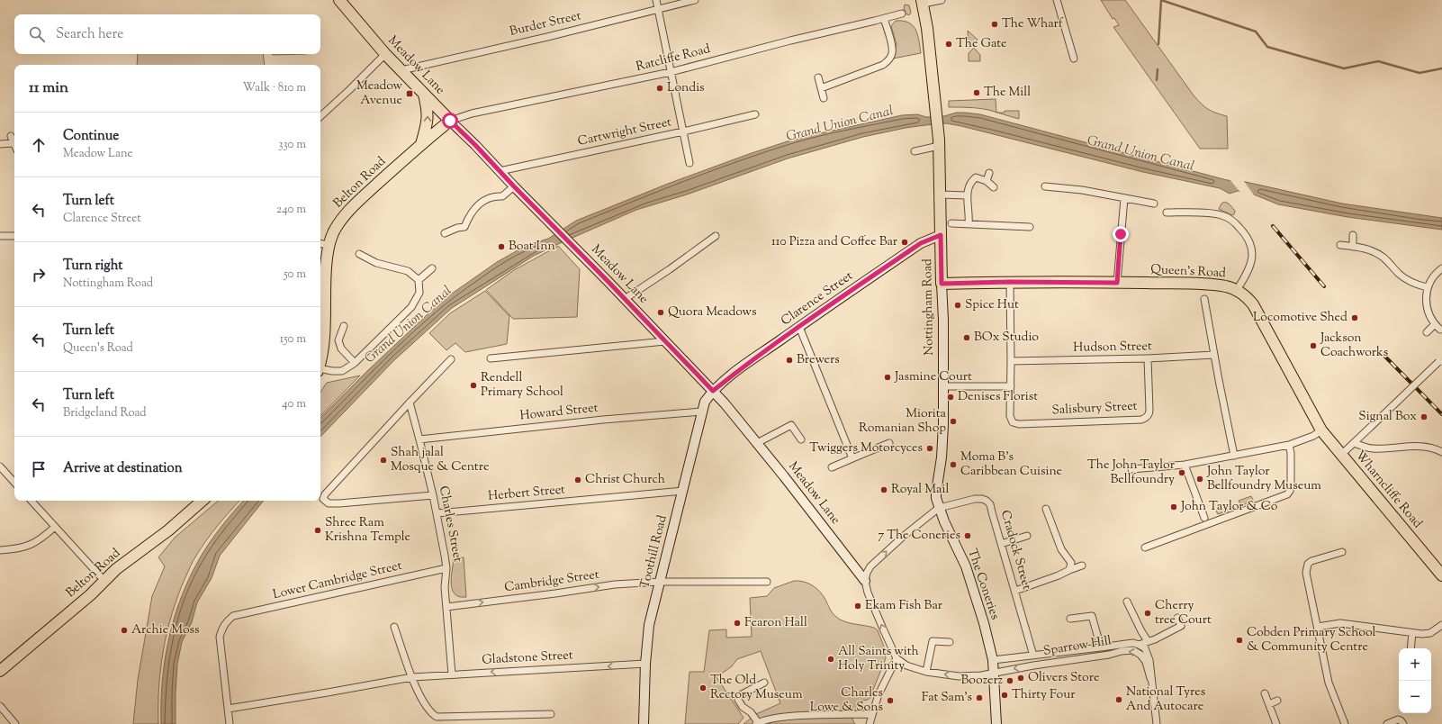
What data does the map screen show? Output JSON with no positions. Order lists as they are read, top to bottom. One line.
{"streets":{"main road":["Meadow Lane","Belton Road","Queen's Road","Nottingham Road","Wharncliffe Road"],"street":["Burder Street","Ratcliffe Road","Cartwright Street","Clarence Street","Hudson Street","Salisbury Street","Howard Street","Herbert Street","Charles Street","Cradock Street","Toothill Road","Lower Cambridge Street","Cambridge Street","The Coneries","Sparrow Hill","Gladstone Street"]},"crossings":[["Burder Street","Meadow Lane"],["Ratcliffe Road","Meadow Lane"],["Ratcliffe Road","Belton Road"],["Meadow Lane","Cartwright Street"],["Meadow Lane","Belton Road"],["Meadow Lane","Clarence Street"],["Meadow Lane","Toothill Road"],["Queen's Road","Nottingham Road"],["Queen's Road","Wharncliffe Road"],["Clarence Street","Nottingham Road"],["Clarence Street","Toothill Road"],["Nottingham Road","Cradock Street"],["Nottingham Road","The Coneries"],["Hudson Street","Salisbury Street"],["Howard Street","Charles Street"],["Howard Street","Toothill Road"],["Herbert Street","Charles Street"],["Herbert Street","Toothill Road"],["Charles Street","Lower Cambridge Street"],["Charles Street","Cambridge Street"],["Charles Street","Gladstone Street"],["Cradock Street","The Coneries"],["Cradock Street","Sparrow Hill"],["Toothill Road","Cambridge Street"],["Toothill Road","Gladstone Street"],["Lower Cambridge Street","Gladstone Street"],["The Coneries","Sparrow Hill"]],"one_way":["Cambridge Street","Gladstone Street"],"water":["Grand Union Canal"],"places":{"other":["The Wharf","The Gate","Londis","The Mill","110 Pizza and Coffee Bar","Boat Inn","Spice Hut","Quora Meadows","Locomotive Shed","BOx Studio","Jackson Coachworks","Brewers","Jasmine Court","Rendell Primary School","Denises Florist","Signal Box","Miorita Romanian Shop","Twiggers Motorcyces","Shah jalal Mosque & Centre","Moma B's Caribbean Cuisine","The John Taylor Bellfoundry","John Taylor Bellfoundry Museum","Christ Church","Royal Mail","John Taylor & Co","Shree Ram Krishna Temple","7 The Coneries","Ekam Fish Bar","Cherry tree Court","Fearon Hall","Archie Moss","Cobden Primary School & Community Centre","All Saints with Holy Trinity","Olivers Store","Boozerz","The Old Rectory Museum","Thirty Four","Fat Sam's","National Tyres And Autocare","Charles Lowe & Sons"],"transit":["Meadow Avenue"]},"page":{"search":"Search here","heading":["11 min","Walk · 810 m"],"list":[["Continue","Meadow Lane","330 m"],["Turn left","Clarence Street","240 m"],["Turn right","Nottingham Road","50 m"],["Turn left","Queen's Road","150 m"],["Turn left","Bridgeland Road","40 m"],"Arrive at destination"],"map_buttons":["+","−"]}}
